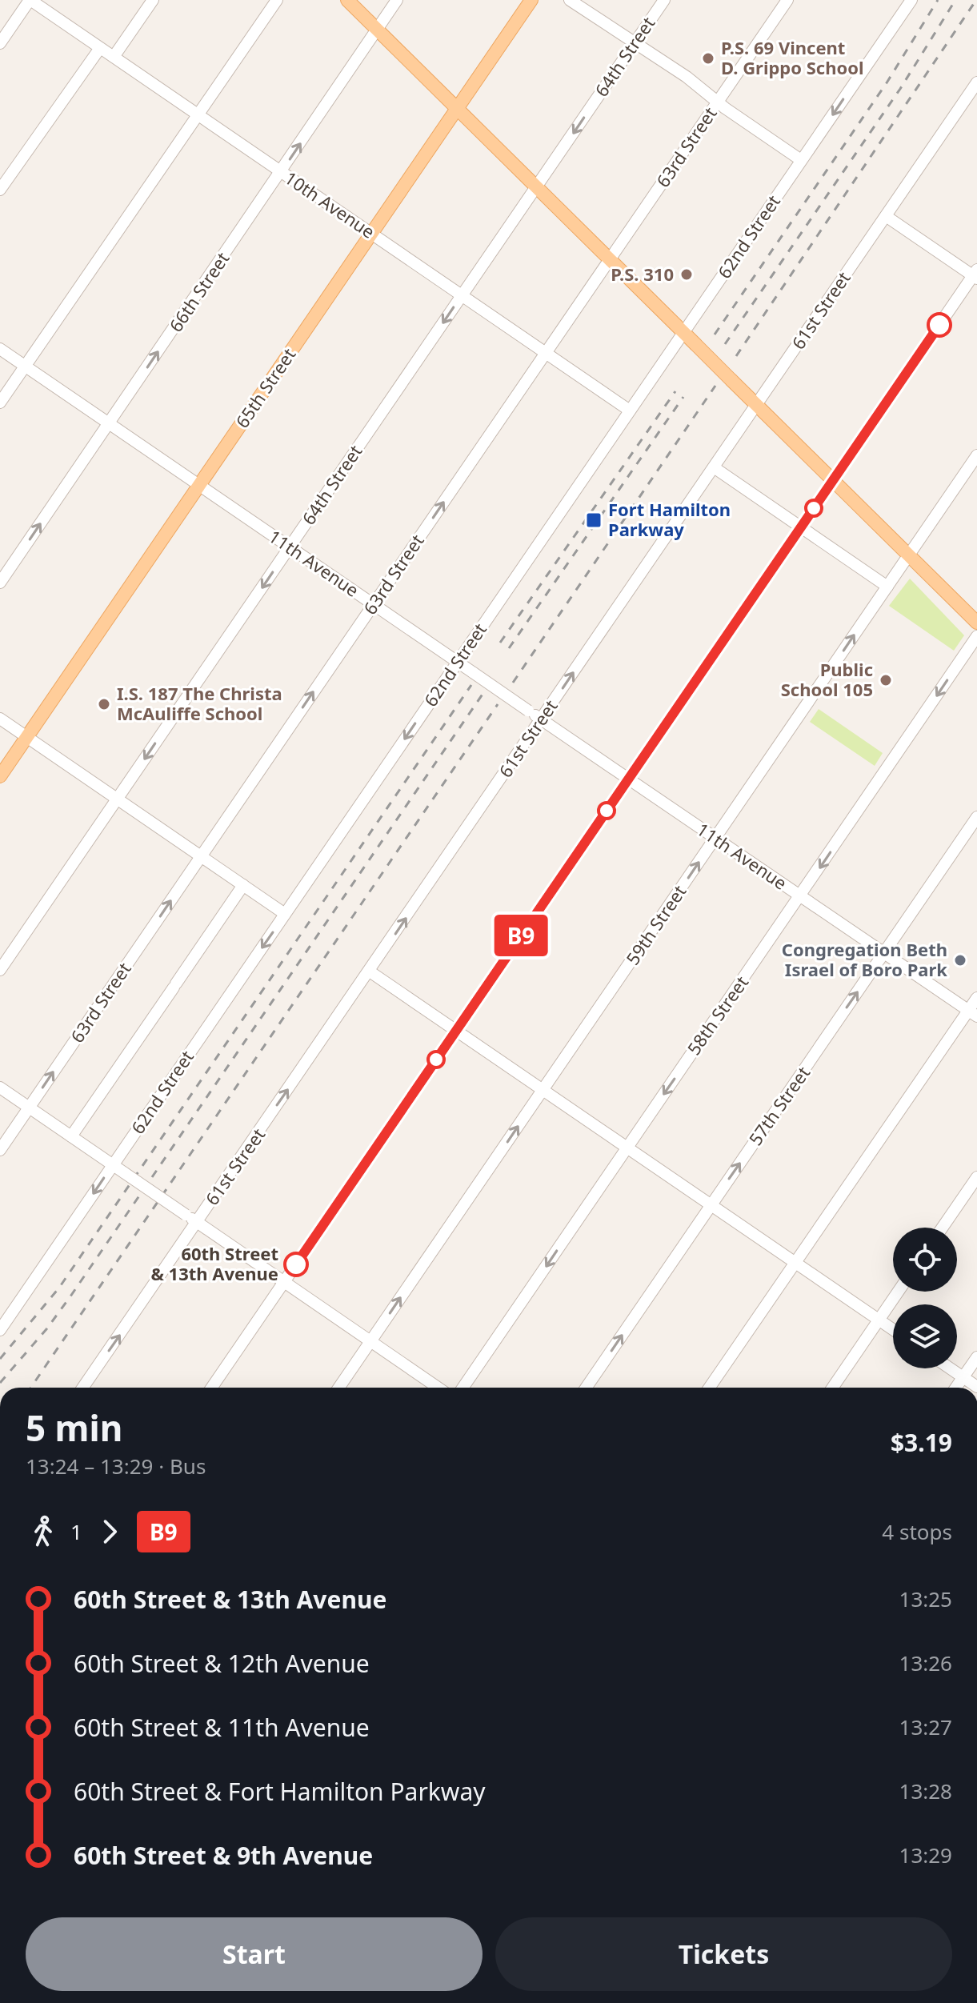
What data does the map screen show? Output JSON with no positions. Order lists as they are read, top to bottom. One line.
{"streets":{"main road":["65th Street"],"street":["64th Street","63rd Street","10th Avenue","62nd Street","66th Street","61st Street","11th Avenue","59th Street","58th Street","57th Street"]},"crossings":[["64th Street","10th Avenue"],["64th Street","11th Avenue"],["63rd Street","10th Avenue"],["63rd Street","11th Avenue"],["10th Avenue","62nd Street"],["10th Avenue","66th Street"],["10th Avenue","65th Street"],["62nd Street","11th Avenue"],["66th Street","11th Avenue"],["61st Street","11th Avenue"],["65th Street","11th Avenue"],["11th Avenue","59th Street"],["11th Avenue","58th Street"],["11th Avenue","57th Street"]],"one_way":["64th Street","66th Street","61st Street","59th Street","58th Street","57th Street"],"places":{"other":["P.S. 69 Vincent D. Grippo School","P.S. 310","Public School 105","I.S. 187 The Christa McAuliffe School","Congregation Beth Israel of Boro Park","60th Street & 13th Avenue"],"transit":["Fort Hamilton Parkway"]},"lines":["bus line B9"],"page":{"on_map":"B9","heading":["5 min","13:24 – 13:29 · Bus","$3.19"],"legs":["1","B9","4 stops"],"list":[{"name":"60th Street & 13th Avenue","value":"13:25"},{"name":"60th Street & 12th Avenue","value":"13:26"},{"name":"60th Street & 11th Avenue","value":"13:27"},{"name":"60th Street & Fort Hamilton Parkway","value":"13:28"},{"name":"60th Street & 9th Avenue","value":"13:29"}],"buttons":["Start","Tickets"]}}
